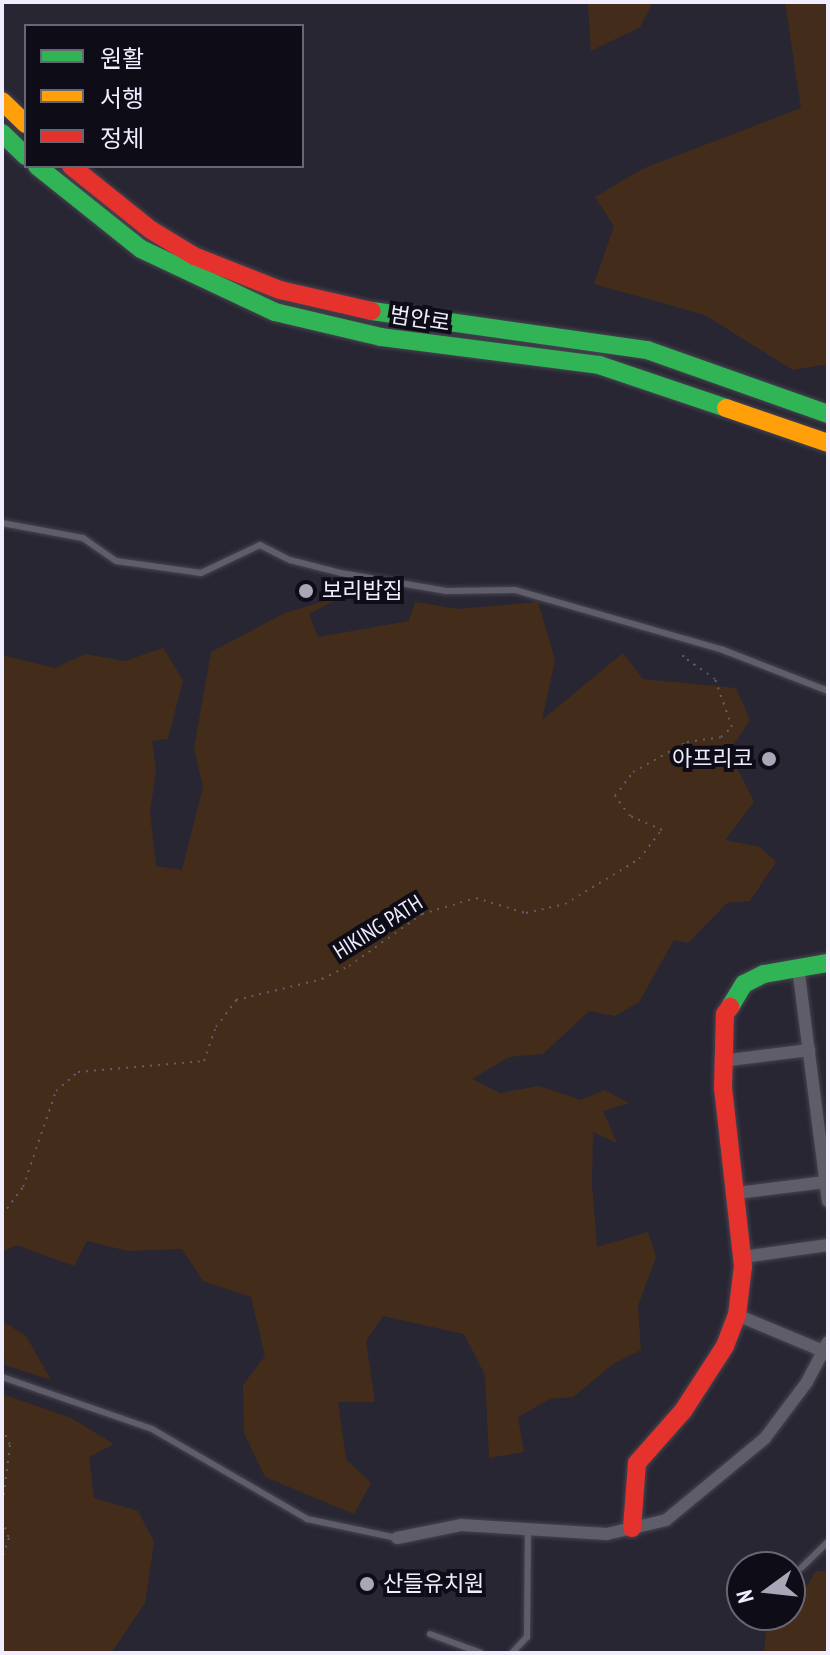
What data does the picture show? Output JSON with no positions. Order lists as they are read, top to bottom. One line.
{"streets":{"main road":["범안로"],"path":["HIKING PATH"]},"places":["보리밥집","아프리코","산들유치원"],"legend":["원활","서행","정체"],"north":"left"}
